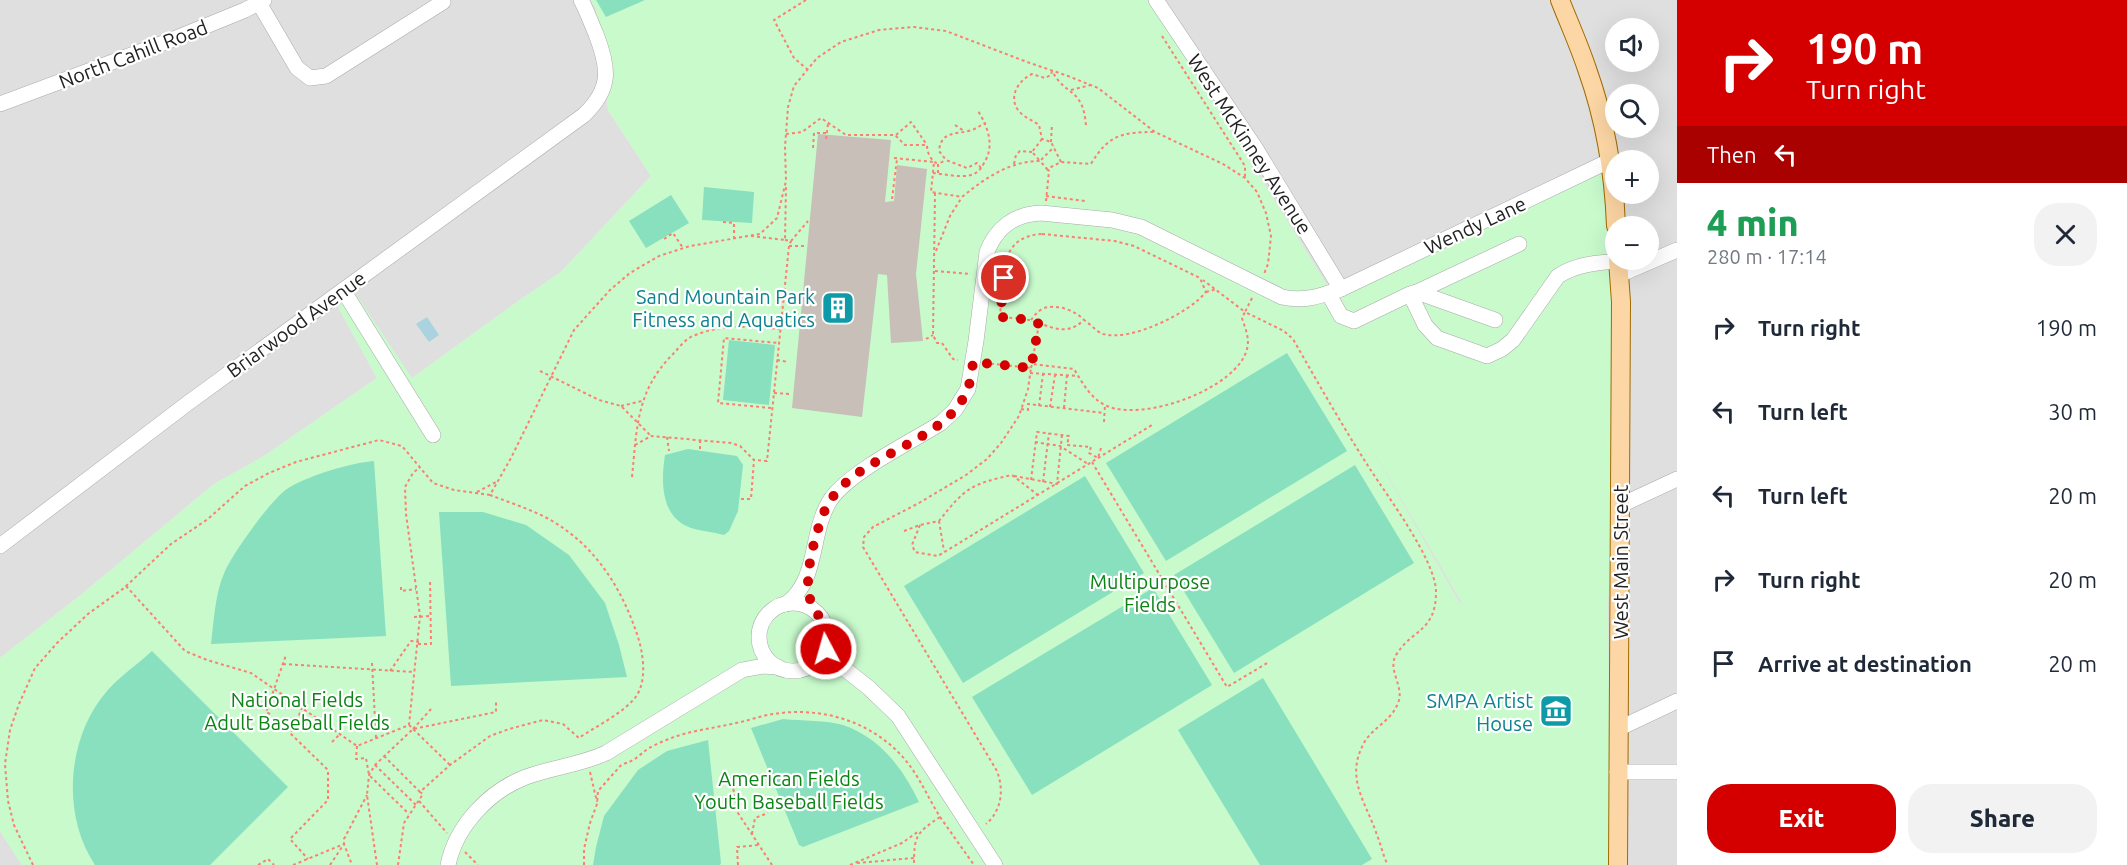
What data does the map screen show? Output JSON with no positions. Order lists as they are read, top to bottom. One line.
{"streets":{"main road":["West Main Street"],"street":["North Cahill Road","West McKinney Avenue","Wendy Lane","Briarwood Avenue"]},"crossings":[["West McKinney Avenue","Wendy Lane"]],"parks":["Multipurpose Fields","National Fields Adult Baseball Fields","American Fields Youth Baseball Fields"],"places":{"building":["Sand Mountain Park Fitness and Aquatics"],"museum":["SMPA Artist House"]},"page":{"turn":["190 m","Turn right"],"map_buttons":["+","−"],"then":"Then","heading":["4 min","280 m · 17:14"],"list":[{"name":"Turn right","value":"190 m"},{"name":"Turn left","value":"30 m"},{"name":"Turn left","value":"20 m"},{"name":"Turn right","value":"20 m"},{"name":"Arrive at destination","value":"20 m"}],"buttons":["Exit","Share"]}}
